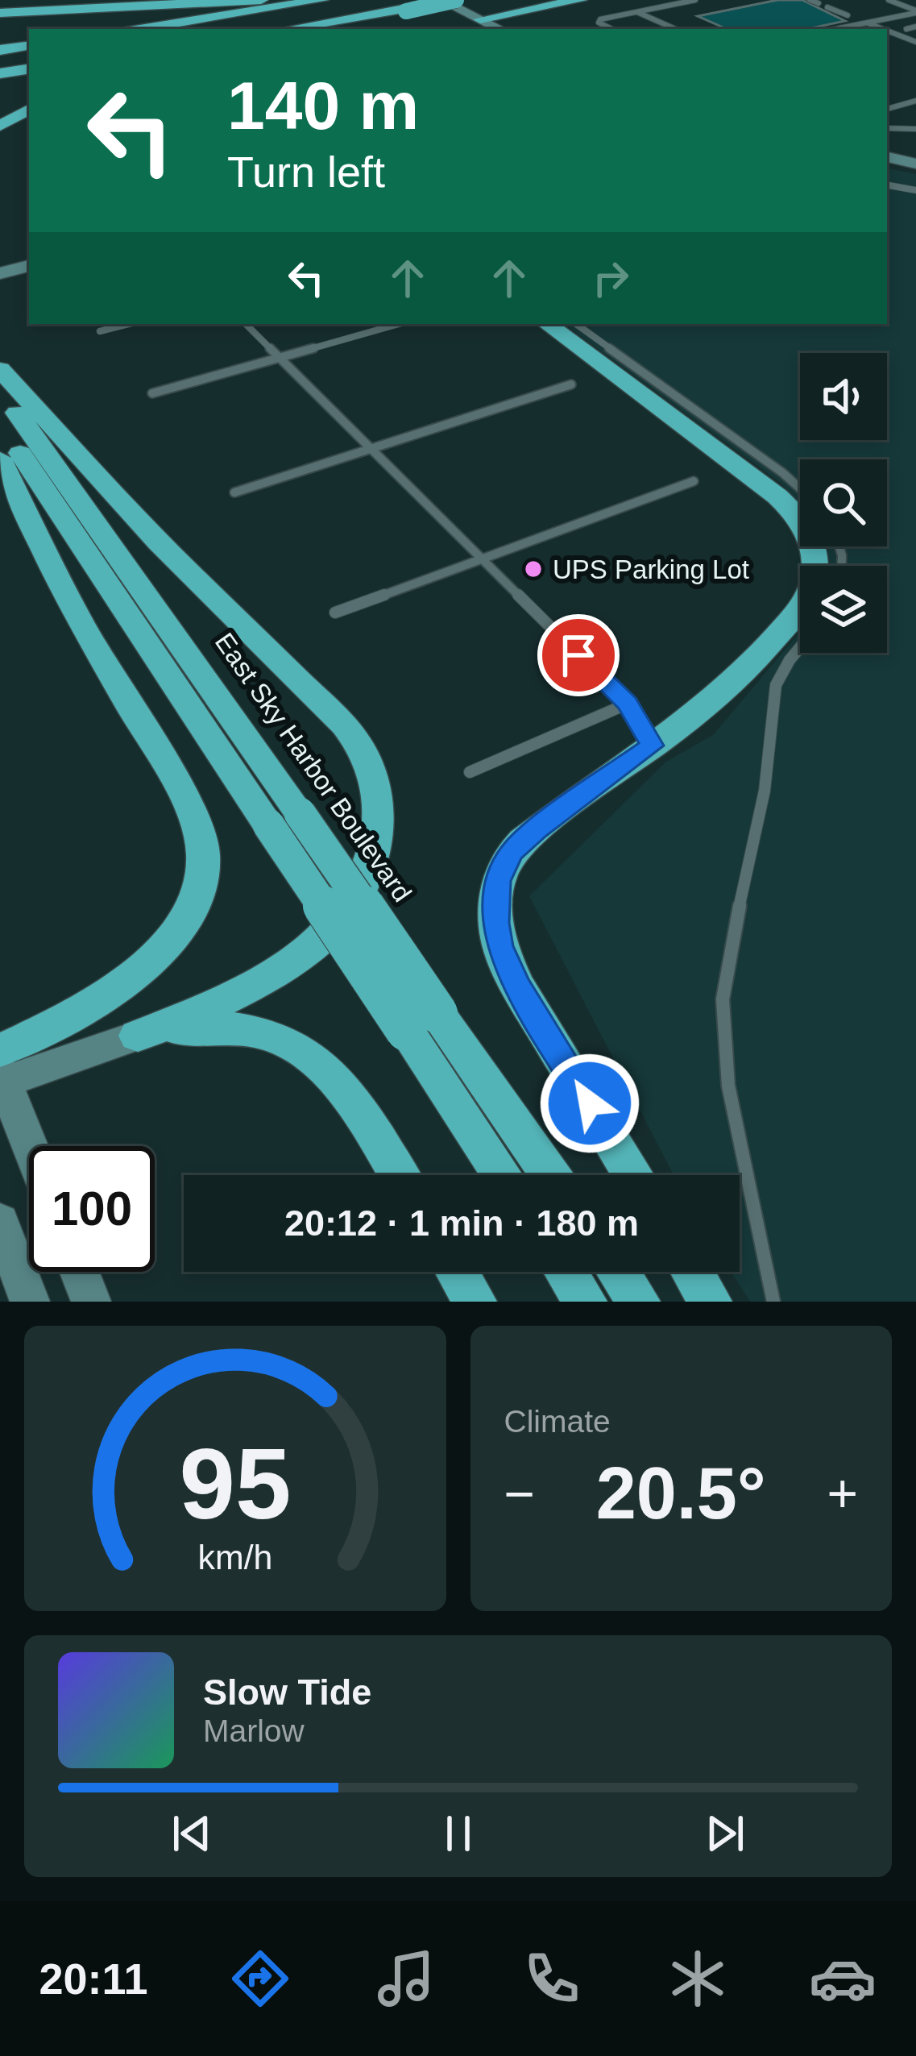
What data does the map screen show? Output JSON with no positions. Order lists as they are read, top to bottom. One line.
{"streets":{"highway":["East Sky Harbor Boulevard"]},"places":["UPS Parking Lot"],"page":{"turn":["140 m","Turn left"],"limit":"100","trip":"20:12 · 1 min · 180 m","tile":"Climate","heat":["−","20.5°","+"],"song":["Slow Tide","Marlow"],"tabs":"20:11","gauge":["95","km/h"]}}
